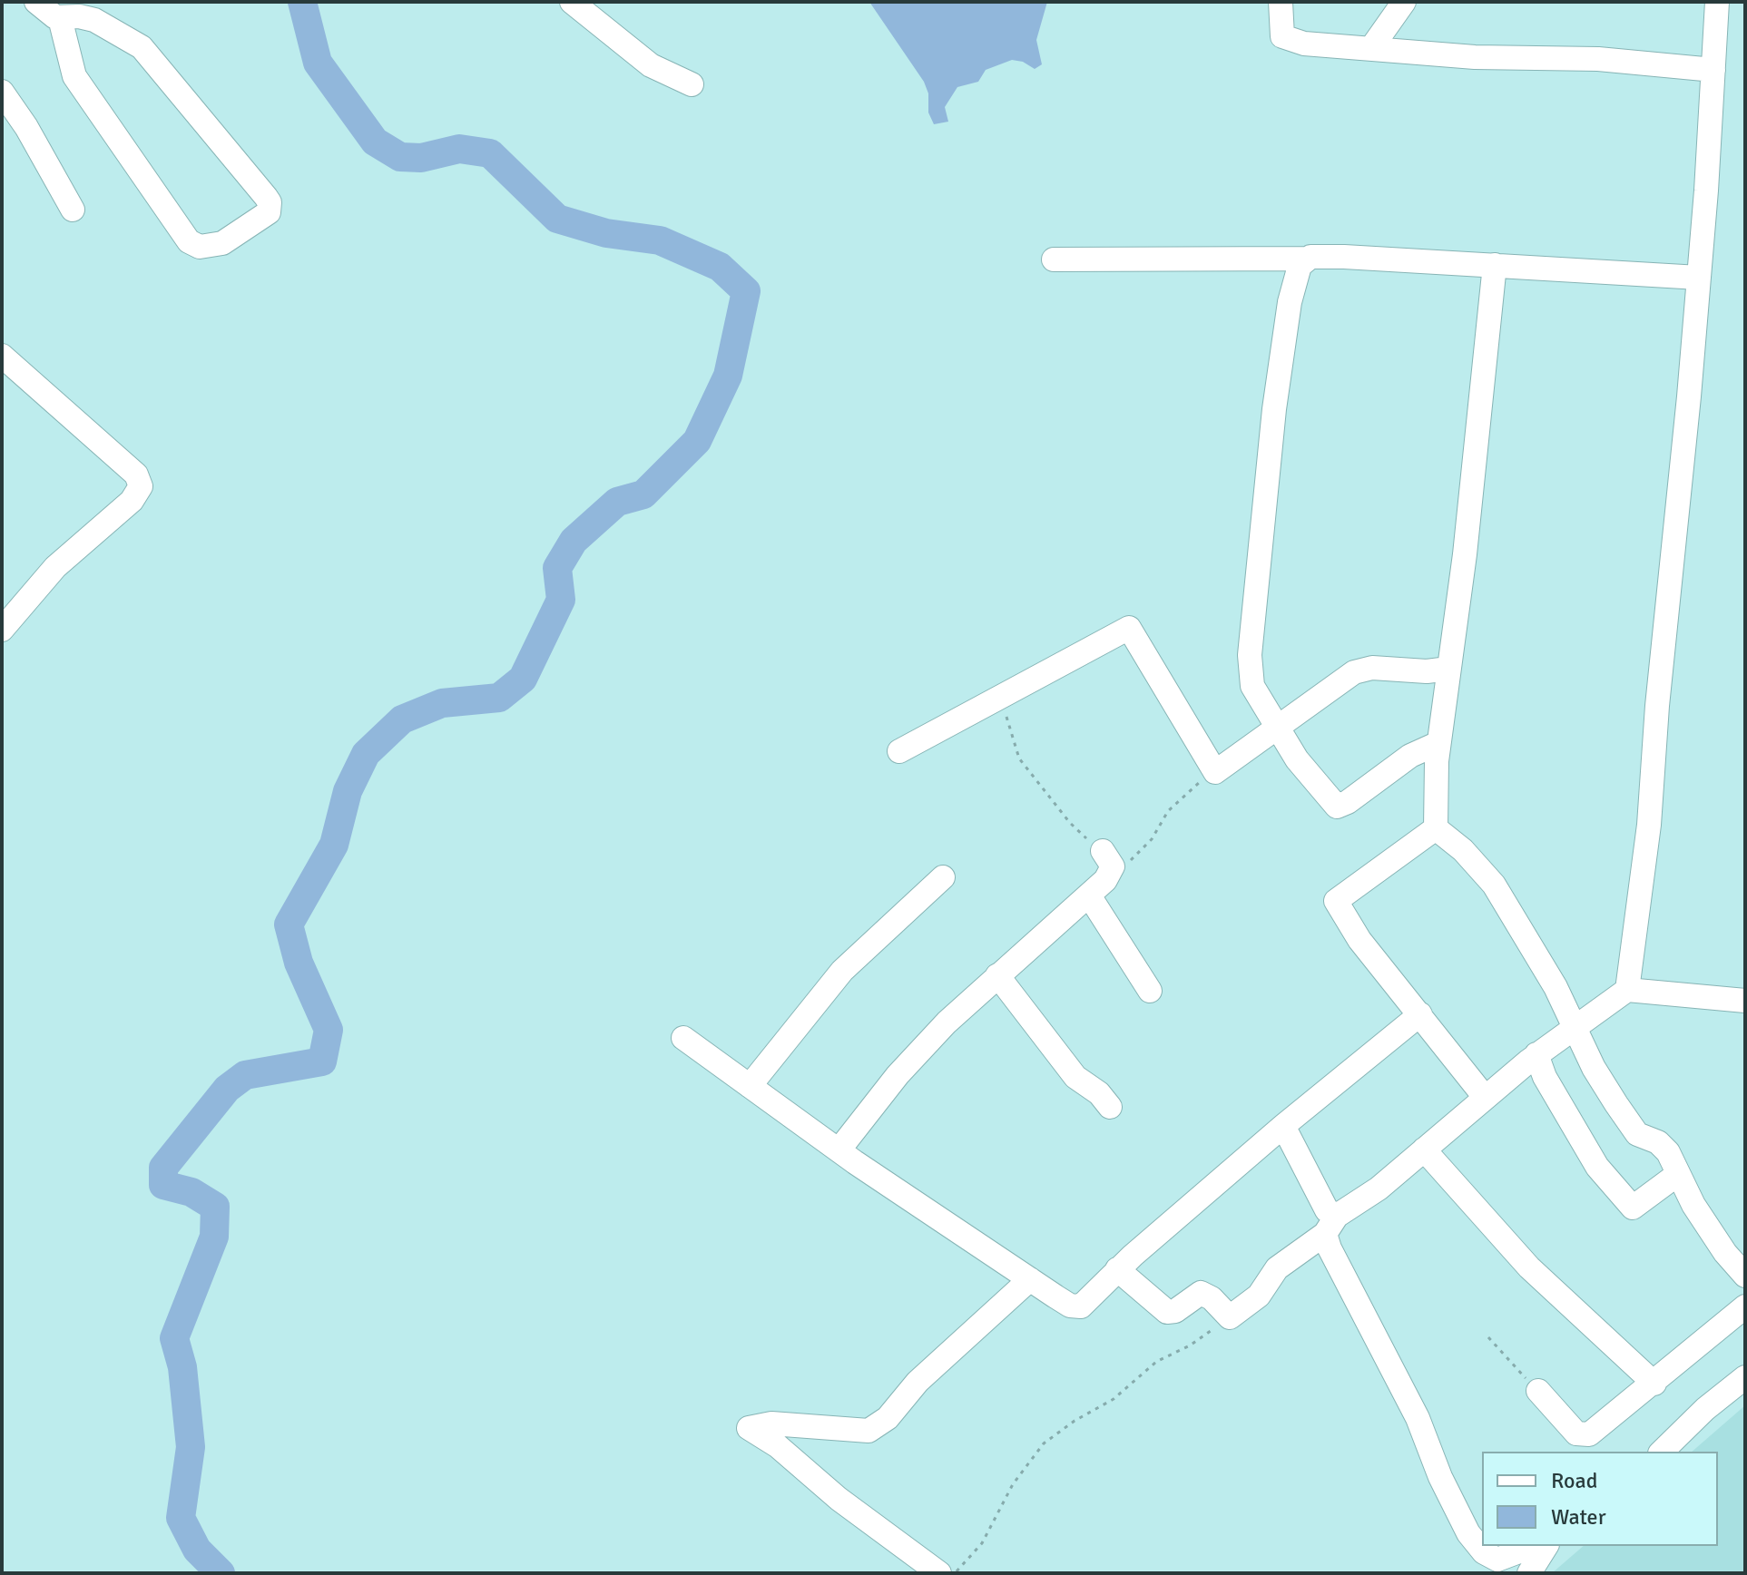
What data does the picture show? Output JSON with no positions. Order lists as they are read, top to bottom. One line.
{"legend":["Road","Water"]}
